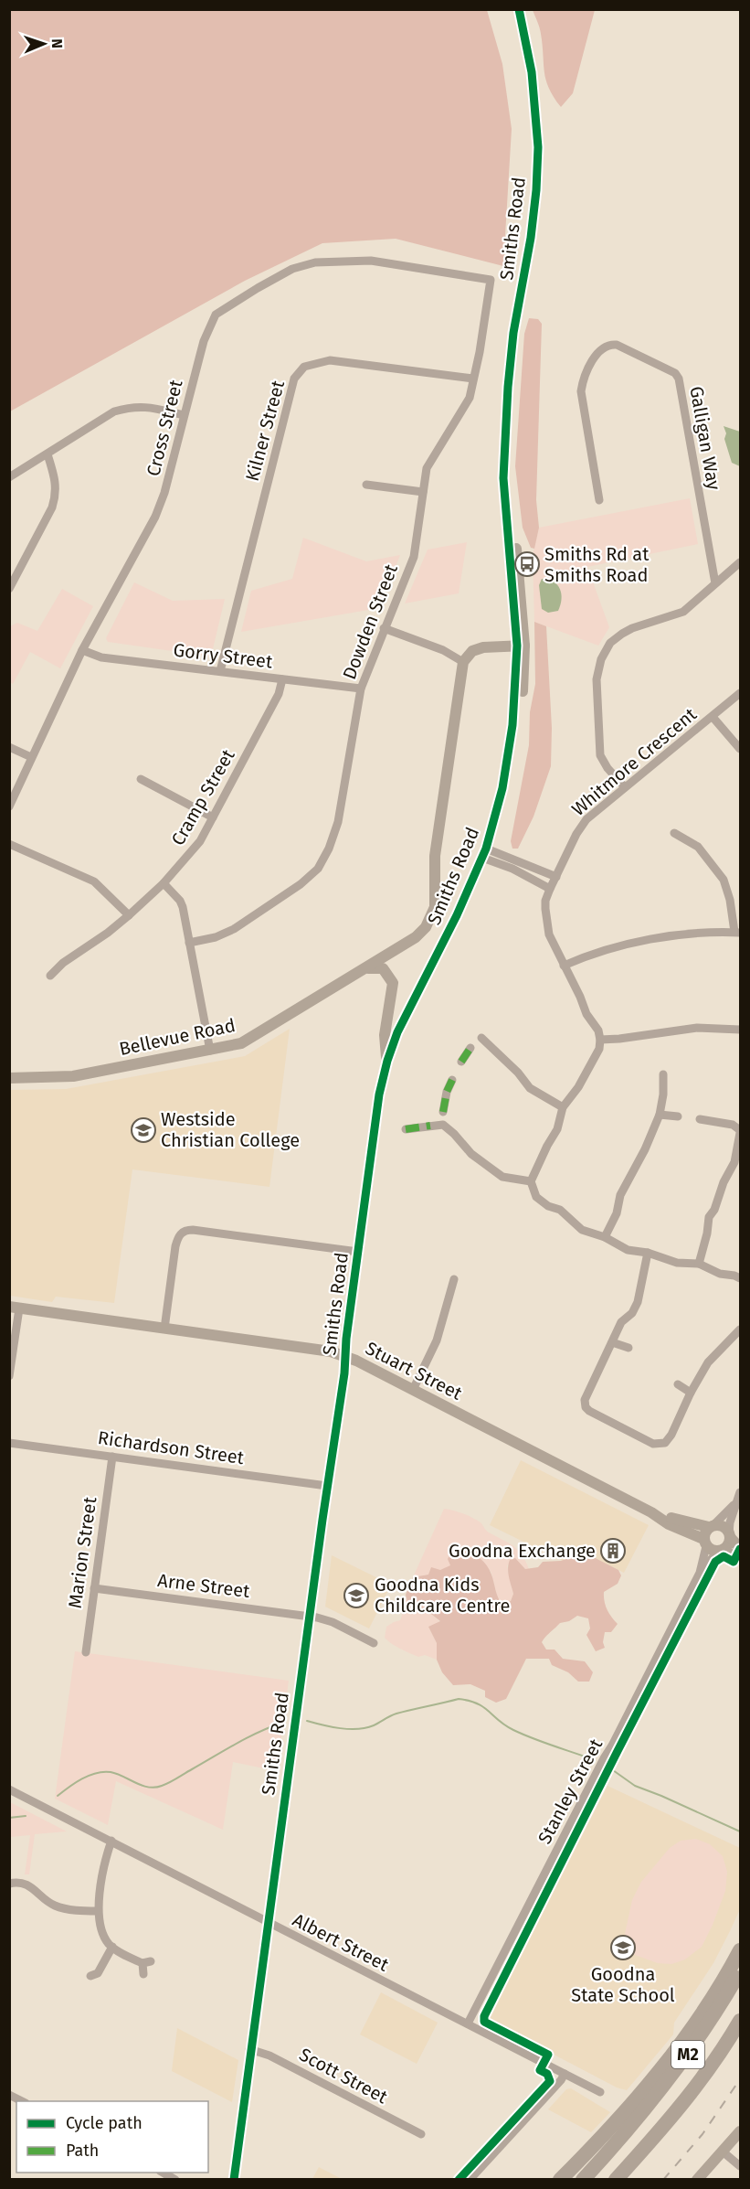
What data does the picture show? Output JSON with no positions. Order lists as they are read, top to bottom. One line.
{"streets":{"highway":["M2"],"street":["Smiths Road","Cross Street","Kilner Street","Galligan Way","Dowden Street","Gorry Street","Whitmore Crescent","Cramp Street","Bellevue Road","Stuart Street","Richardson Street","Marion Street","Arne Street","Stanley Street","Albert Street","Scott Street"]},"crossings":[["Smiths Road","Bellevue Road"],["Smiths Road","Stuart Street"],["Smiths Road","Richardson Street"],["Smiths Road","Arne Street"],["Smiths Road","Albert Street"],["Smiths Road","Scott Street"],["Cross Street","Dowden Street"],["Cross Street","Gorry Street"],["Kilner Street","Dowden Street"],["Kilner Street","Gorry Street"],["Dowden Street","Gorry Street"],["Gorry Street","Cramp Street"],["Stuart Street","Stanley Street"],["Richardson Street","Marion Street"],["Marion Street","Arne Street"],["Stanley Street","Albert Street"]],"places":{"bus stop":["Smiths Rd at Smiths Road"],"school or university":["Westside Christian College","Goodna Kids Childcare Centre","Goodna State School"],"building":["Goodna Exchange"]},"legend":["Cycle path","Path"],"north":"right"}
